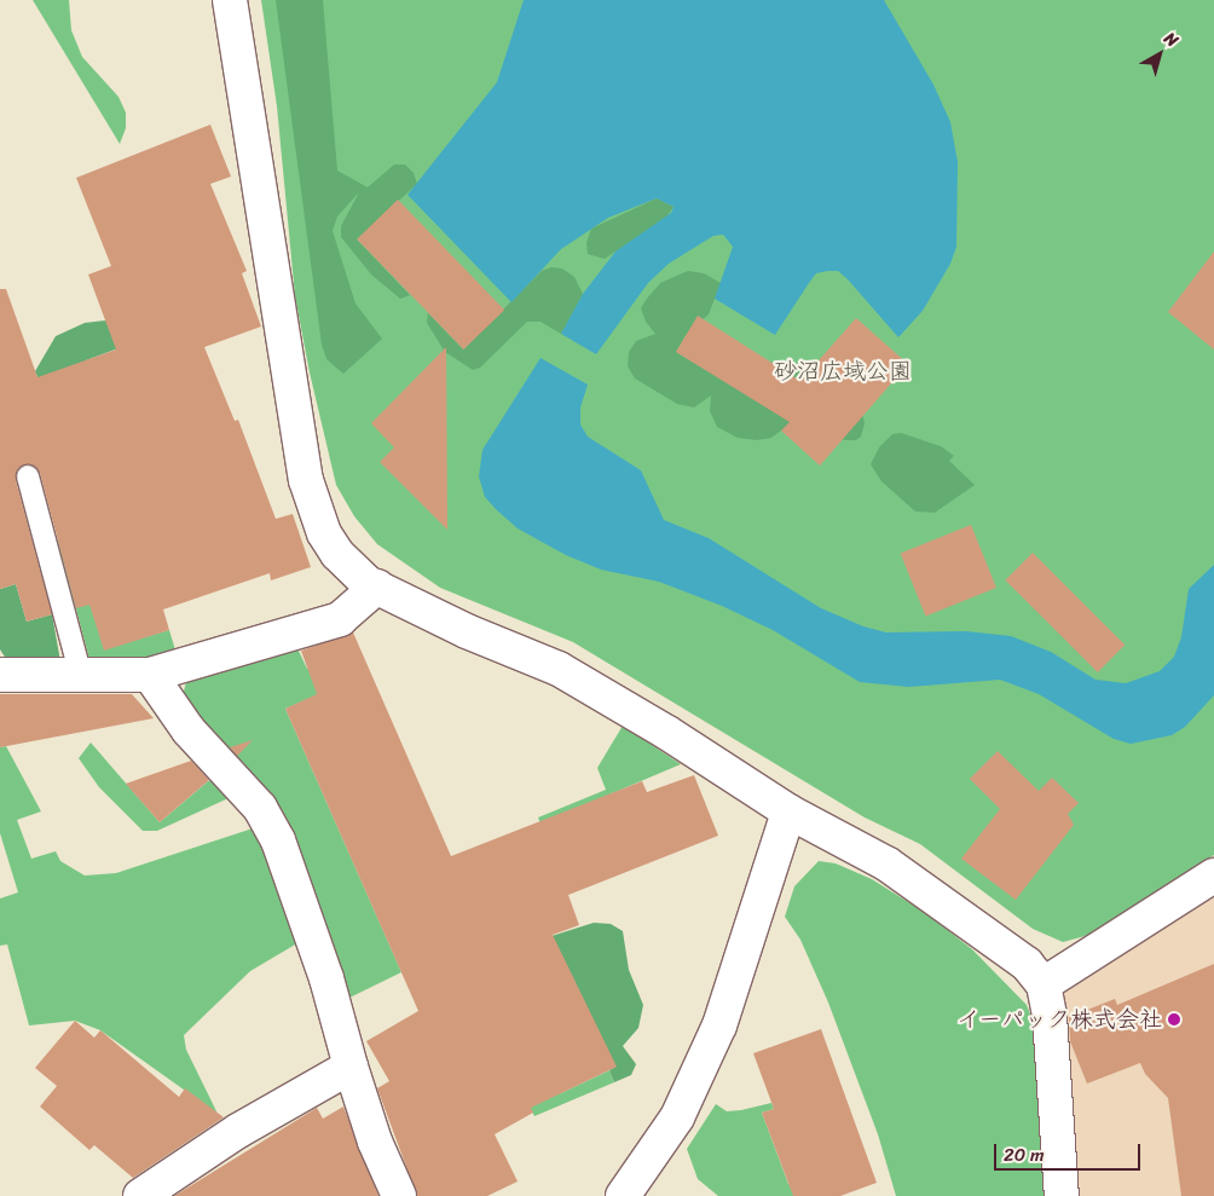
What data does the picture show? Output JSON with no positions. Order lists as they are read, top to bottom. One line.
{"parks":["砂沼広域公園"],"places":["イーパック株式会社"],"scale_bar":"20 m","north":"top right"}
